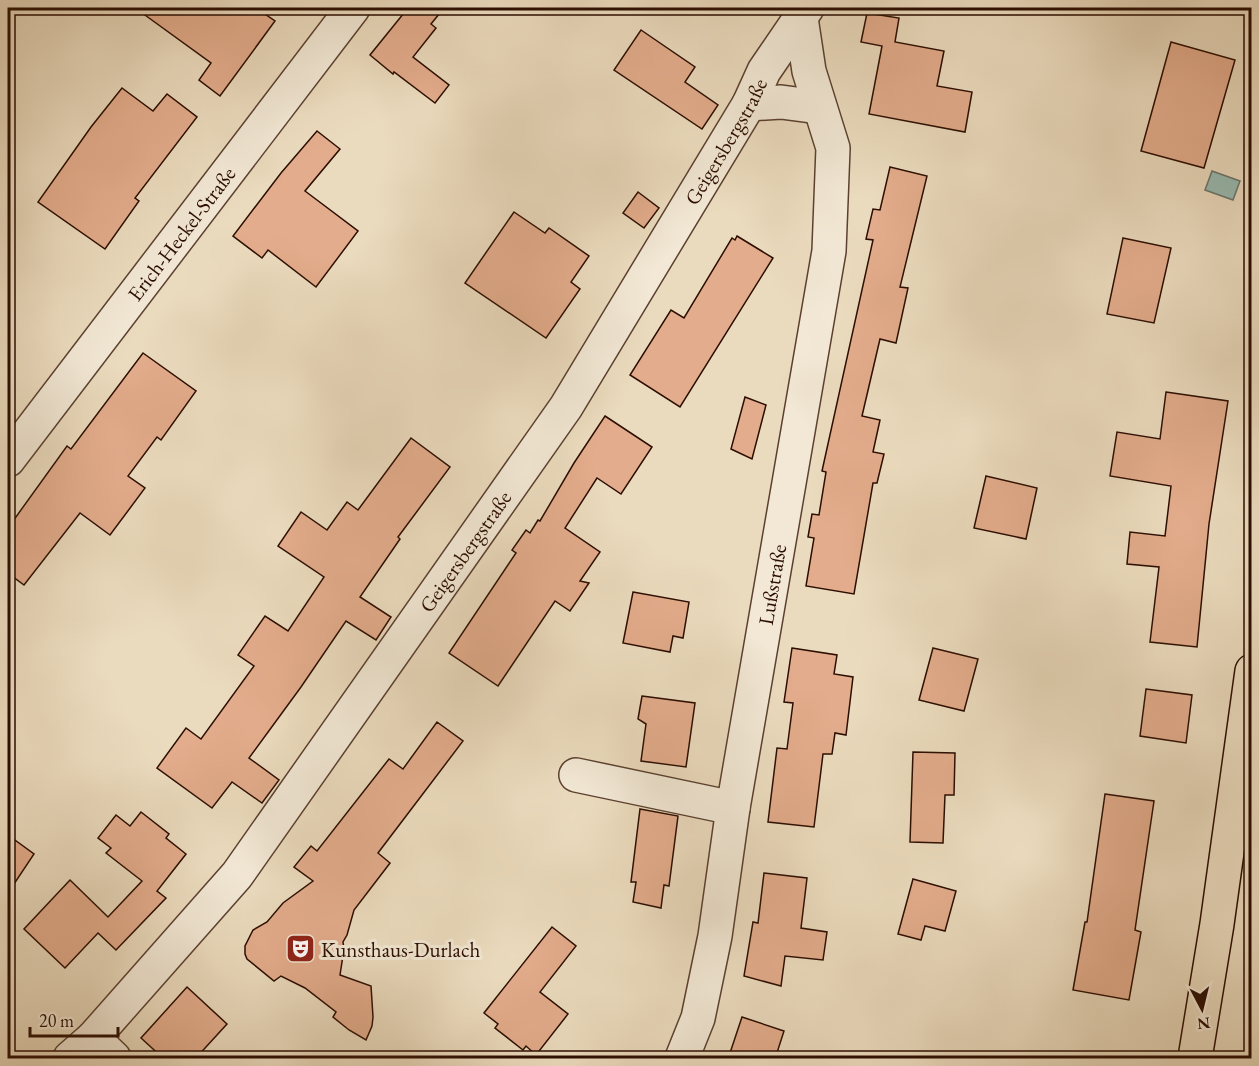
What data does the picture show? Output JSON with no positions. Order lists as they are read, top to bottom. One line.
{"streets":{"street":["Geigersbergstraße","Erich-Heckel-Straße","Lußstraße"]},"crossings":[["Geigersbergstraße","Lußstraße"]],"places":{"theatre":["Kunsthaus-Durlach"]},"scale_bar":"20 m","north":"bottom"}
